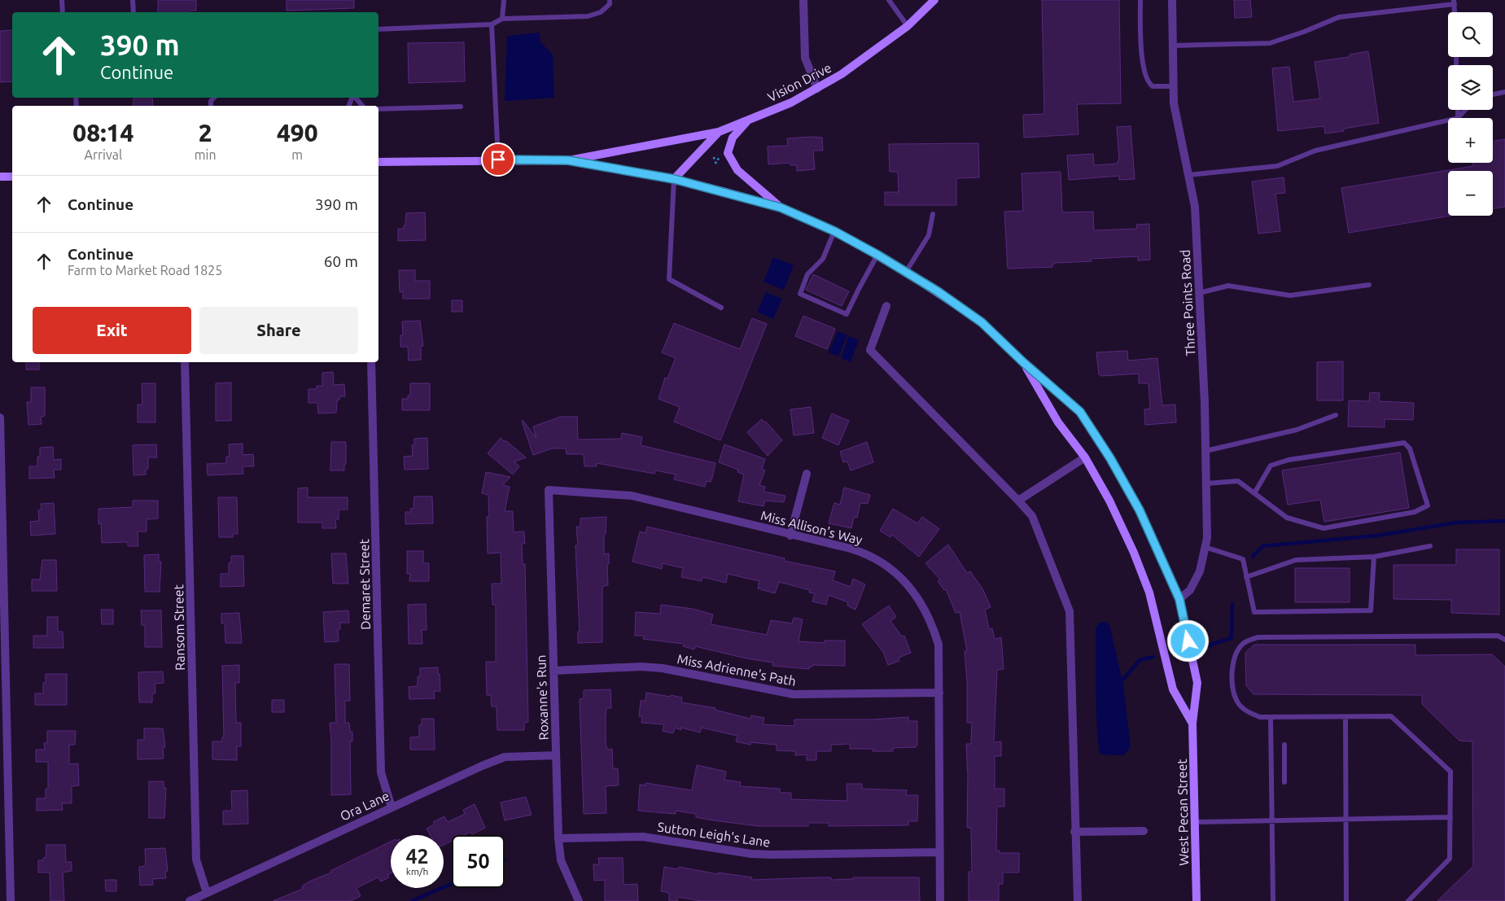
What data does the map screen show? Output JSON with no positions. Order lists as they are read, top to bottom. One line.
{"streets":{"main road":["Vision Drive","West Pecan Street"],"street":["Three Points Road","Miss Allison's Way","Demaret Street","Ransom Street","Miss Adrienne's Path","Roxanne's Run","Ora Lane","Sutton Leigh's Lane"]},"crossings":[["Vision Drive","West Pecan Street"],["Three Points Road","West Pecan Street"],["Miss Allison's Way","Miss Adrienne's Path"],["Miss Allison's Way","Roxanne's Run"],["Miss Allison's Way","Sutton Leigh's Lane"],["Demaret Street","Ora Lane"],["Ransom Street","Ora Lane"],["Miss Adrienne's Path","Roxanne's Run"],["Roxanne's Run","Ora Lane"],["Roxanne's Run","Sutton Leigh's Lane"]],"page":{"map_buttons":["+","−"],"turn":["390 m","Continue"],"eta":["08:14","Arrival","2","min","490","m"],"list":[{"name":"Continue","value":"390 m"},{"name":"Continue","note":"Farm to Market Road 1825","value":"60 m"}],"buttons":["Exit","Share"],"speed":"42 km/h","limit":"50"}}
